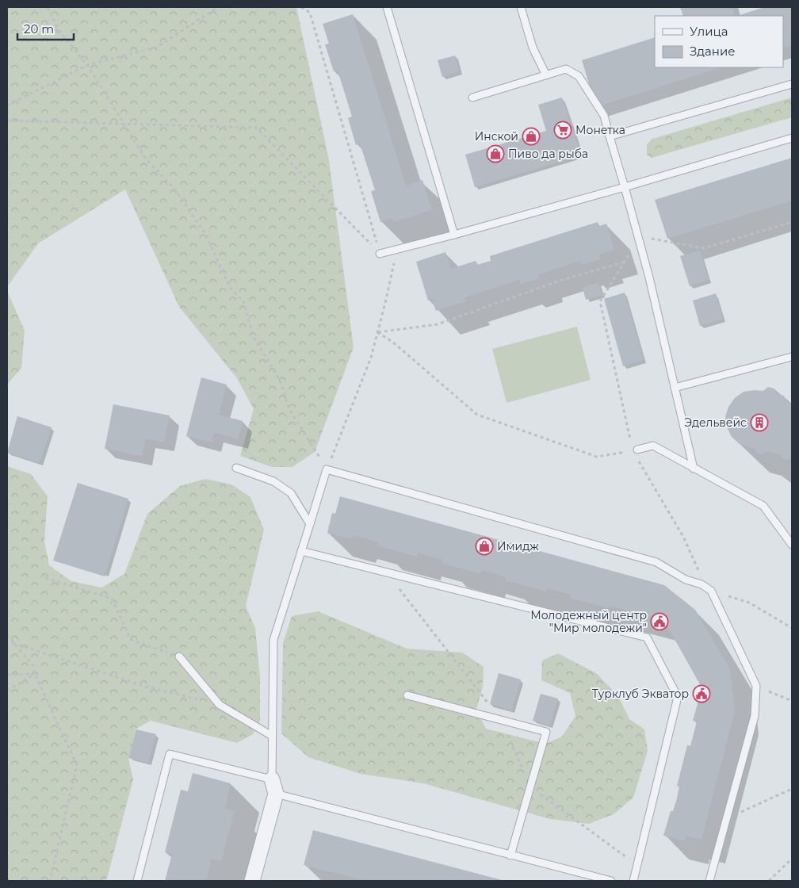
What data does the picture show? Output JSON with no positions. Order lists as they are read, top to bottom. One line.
{"places":{"supermarket":["Монетка"],"shop":["Инской","Пиво да рыба","Имидж"],"building":["Эдельвейс"],"public building":["Молодежный центр \"Мир молодежи\"","Турклуб Экватор"]},"legend":["Улица","Здание"],"scale_bar":"20 m"}
